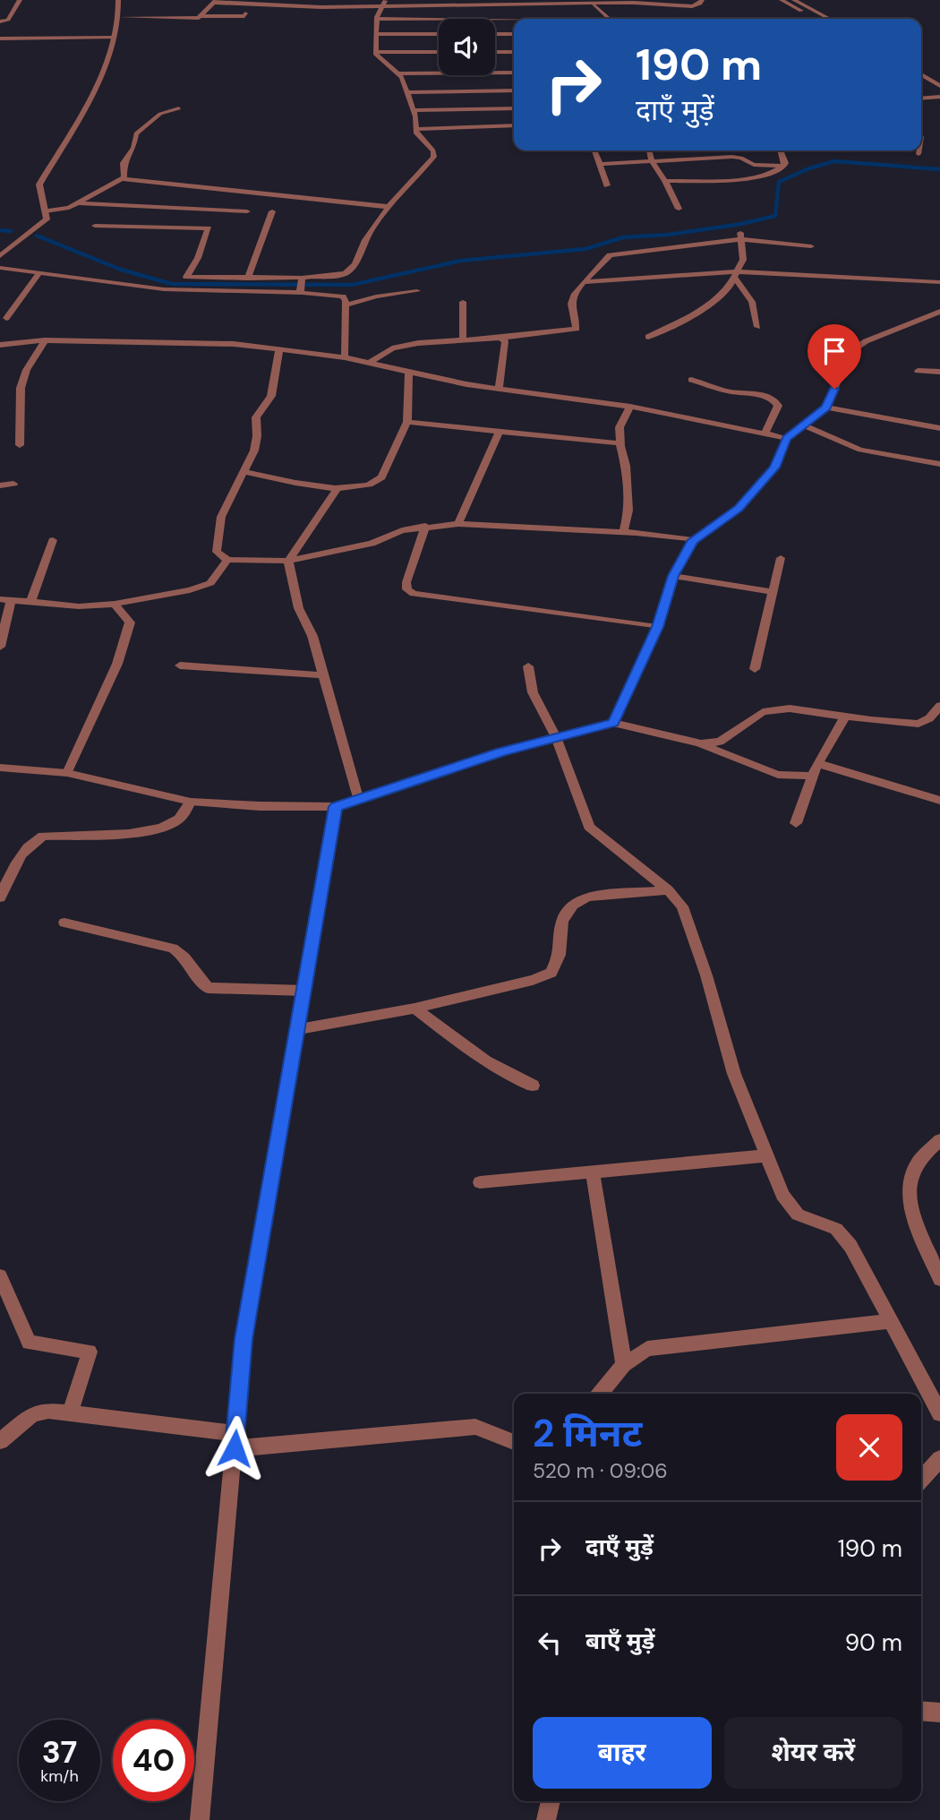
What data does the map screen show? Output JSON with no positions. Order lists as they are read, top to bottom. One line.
{"page":{"turn":["190 m","दाएँ मुड़ें"],"heading":["2 मिनट","520 m · 09:06"],"list":[{"name":"दाएँ मुड़ें","value":"190 m"},{"name":"बाएँ मुड़ें","value":"90 m"}],"buttons":["बाहर","शेयर करें"],"speed":"37 km/h","limit":"40"}}
